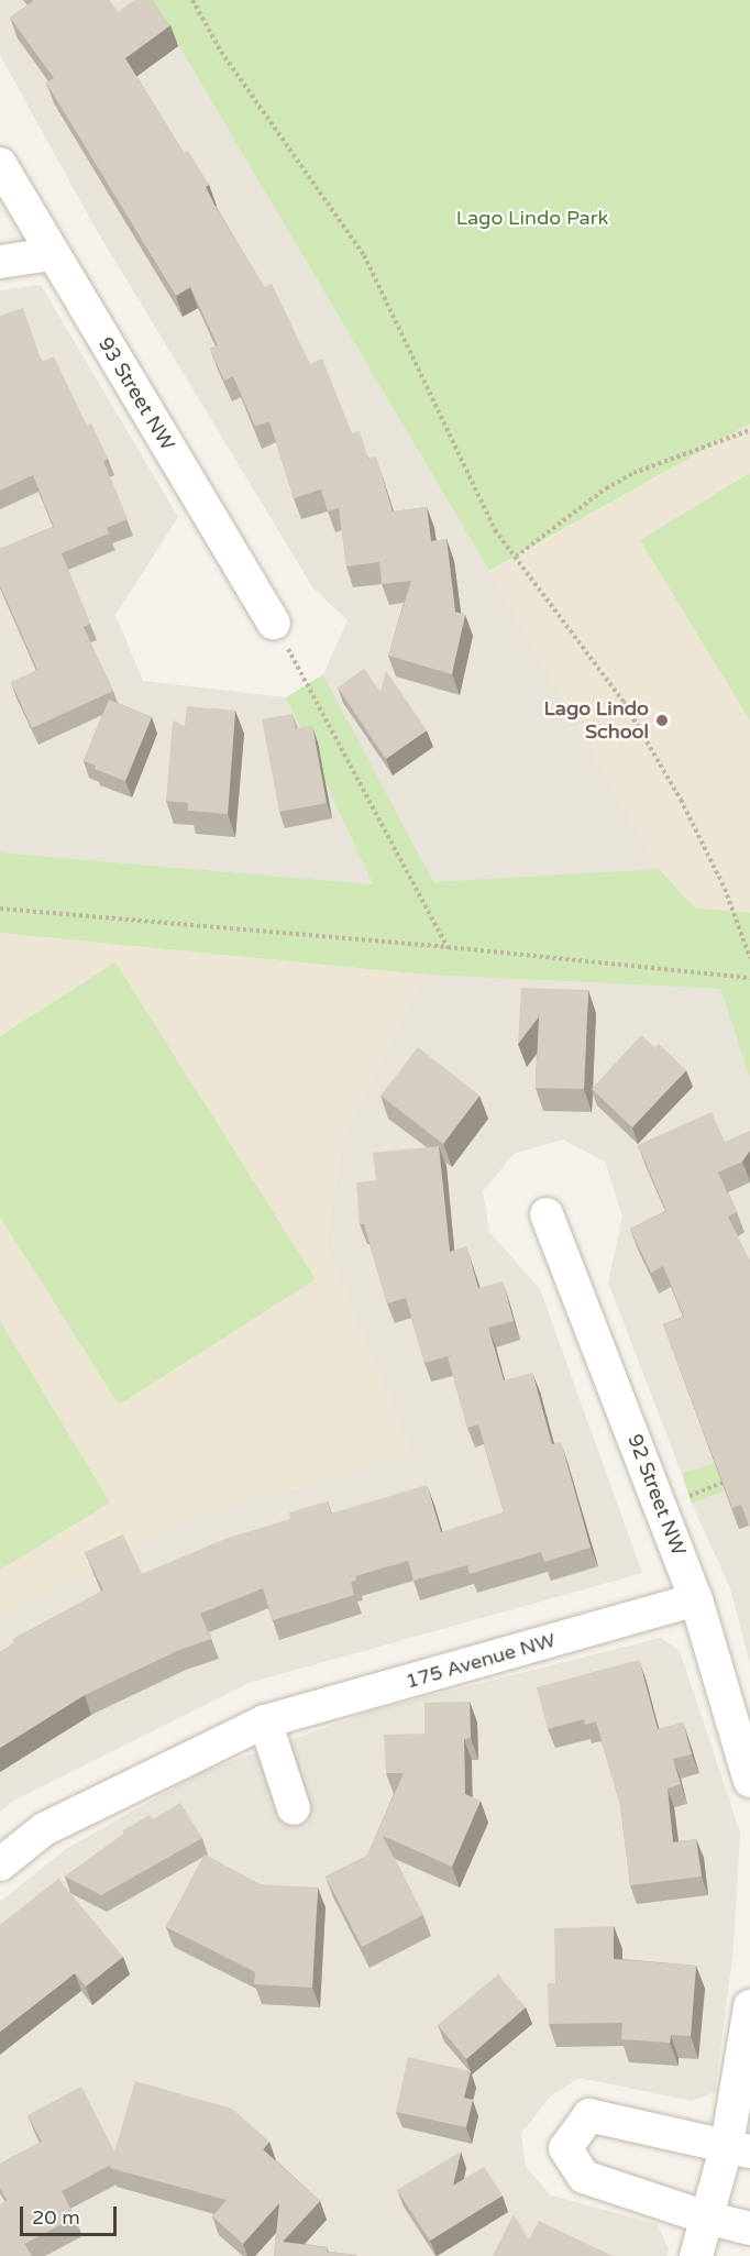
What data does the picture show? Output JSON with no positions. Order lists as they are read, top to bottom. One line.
{"streets":{"street":["93 Street NW","92 Street NW","175 Avenue NW"]},"crossings":[["92 Street NW","175 Avenue NW"]],"parks":["Lago Lindo Park"],"places":["Lago Lindo School"],"scale_bar":"20 m"}
